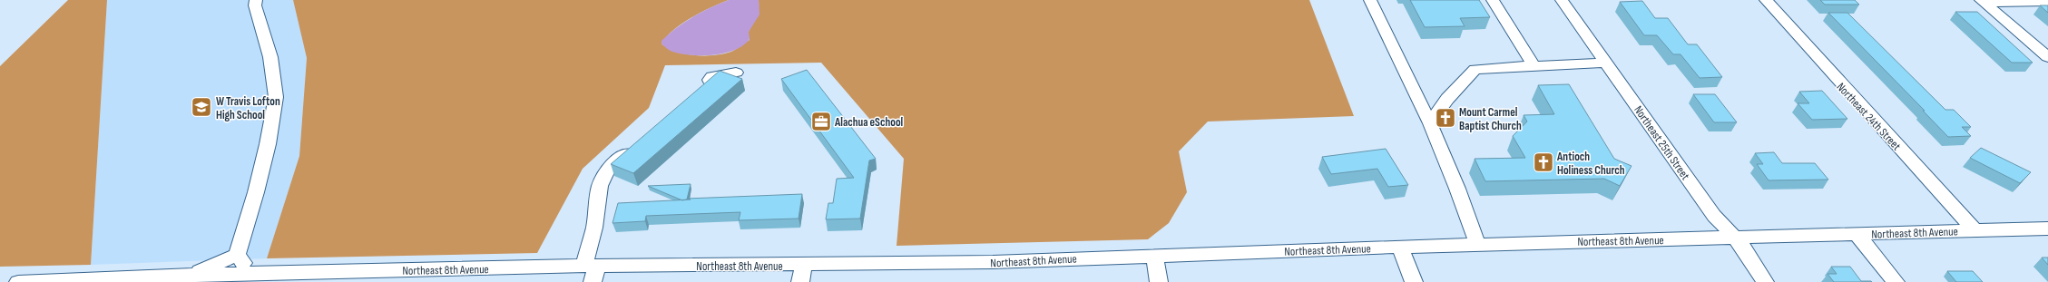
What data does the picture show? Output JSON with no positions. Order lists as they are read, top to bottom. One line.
{"streets":{"street":["Northeast 24th Street","Northeast 25th Street","Northeast 8th Avenue"]},"crossings":[["Northeast 24th Street","Northeast 8th Avenue"],["Northeast 25th Street","Northeast 8th Avenue"]],"places":{"school or university":["W Travis Lofton High School"],"church":["Mount Carmel Baptist Church","Antioch Holiness Church"],"office":["Alachua eSchool"]}}
